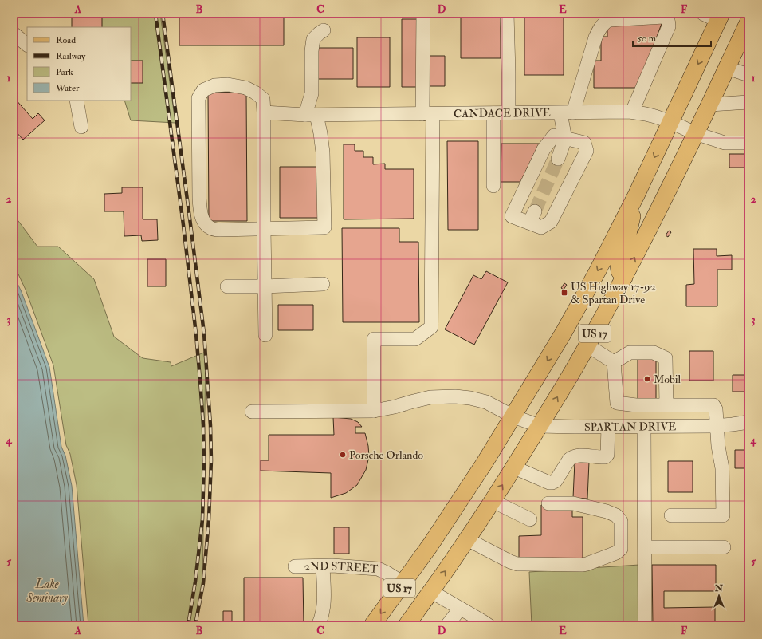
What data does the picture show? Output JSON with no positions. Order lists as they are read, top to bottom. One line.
{"streets":{"main road":["US 17"],"street":["CANDACE DRIVE","SPARTAN DRIVE","2ND STREET"]},"crossings":[["CANDACE DRIVE","US 17"],["US 17","SPARTAN DRIVE"],["US 17","2ND STREET"]],"water":["Lake Seminary"],"places":{"transit":["US Highway 17-92 & Spartan Drive"],"other":["Mobil","Porsche Orlando"]},"legend":["Road","Railway","Park","Water"],"scale_bar":"50 m","north":"top","grid":{"columns":["A","B","C","D","E","F"],"rows":["1","2","3","4","5"]}}
